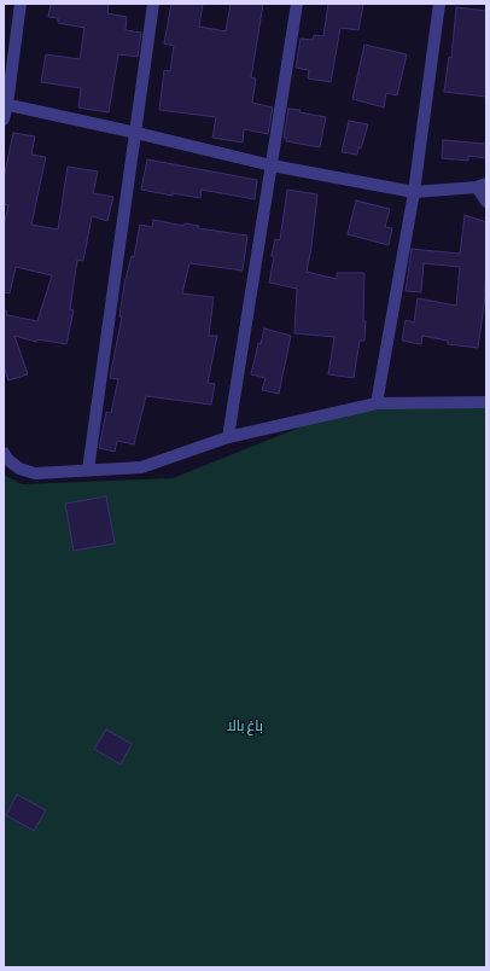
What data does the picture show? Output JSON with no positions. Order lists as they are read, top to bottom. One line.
{"parks":["باغ بالا"]}
